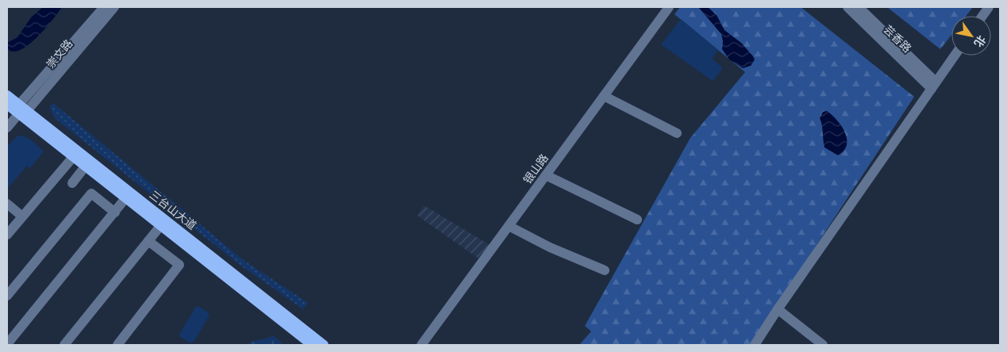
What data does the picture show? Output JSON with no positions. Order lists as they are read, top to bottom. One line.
{"streets":{"main road":["三台山大道"],"street":["芸香路","崇文路","银山路"]},"crossings":[["崇文路","三台山大道"]],"north":"bottom right"}
